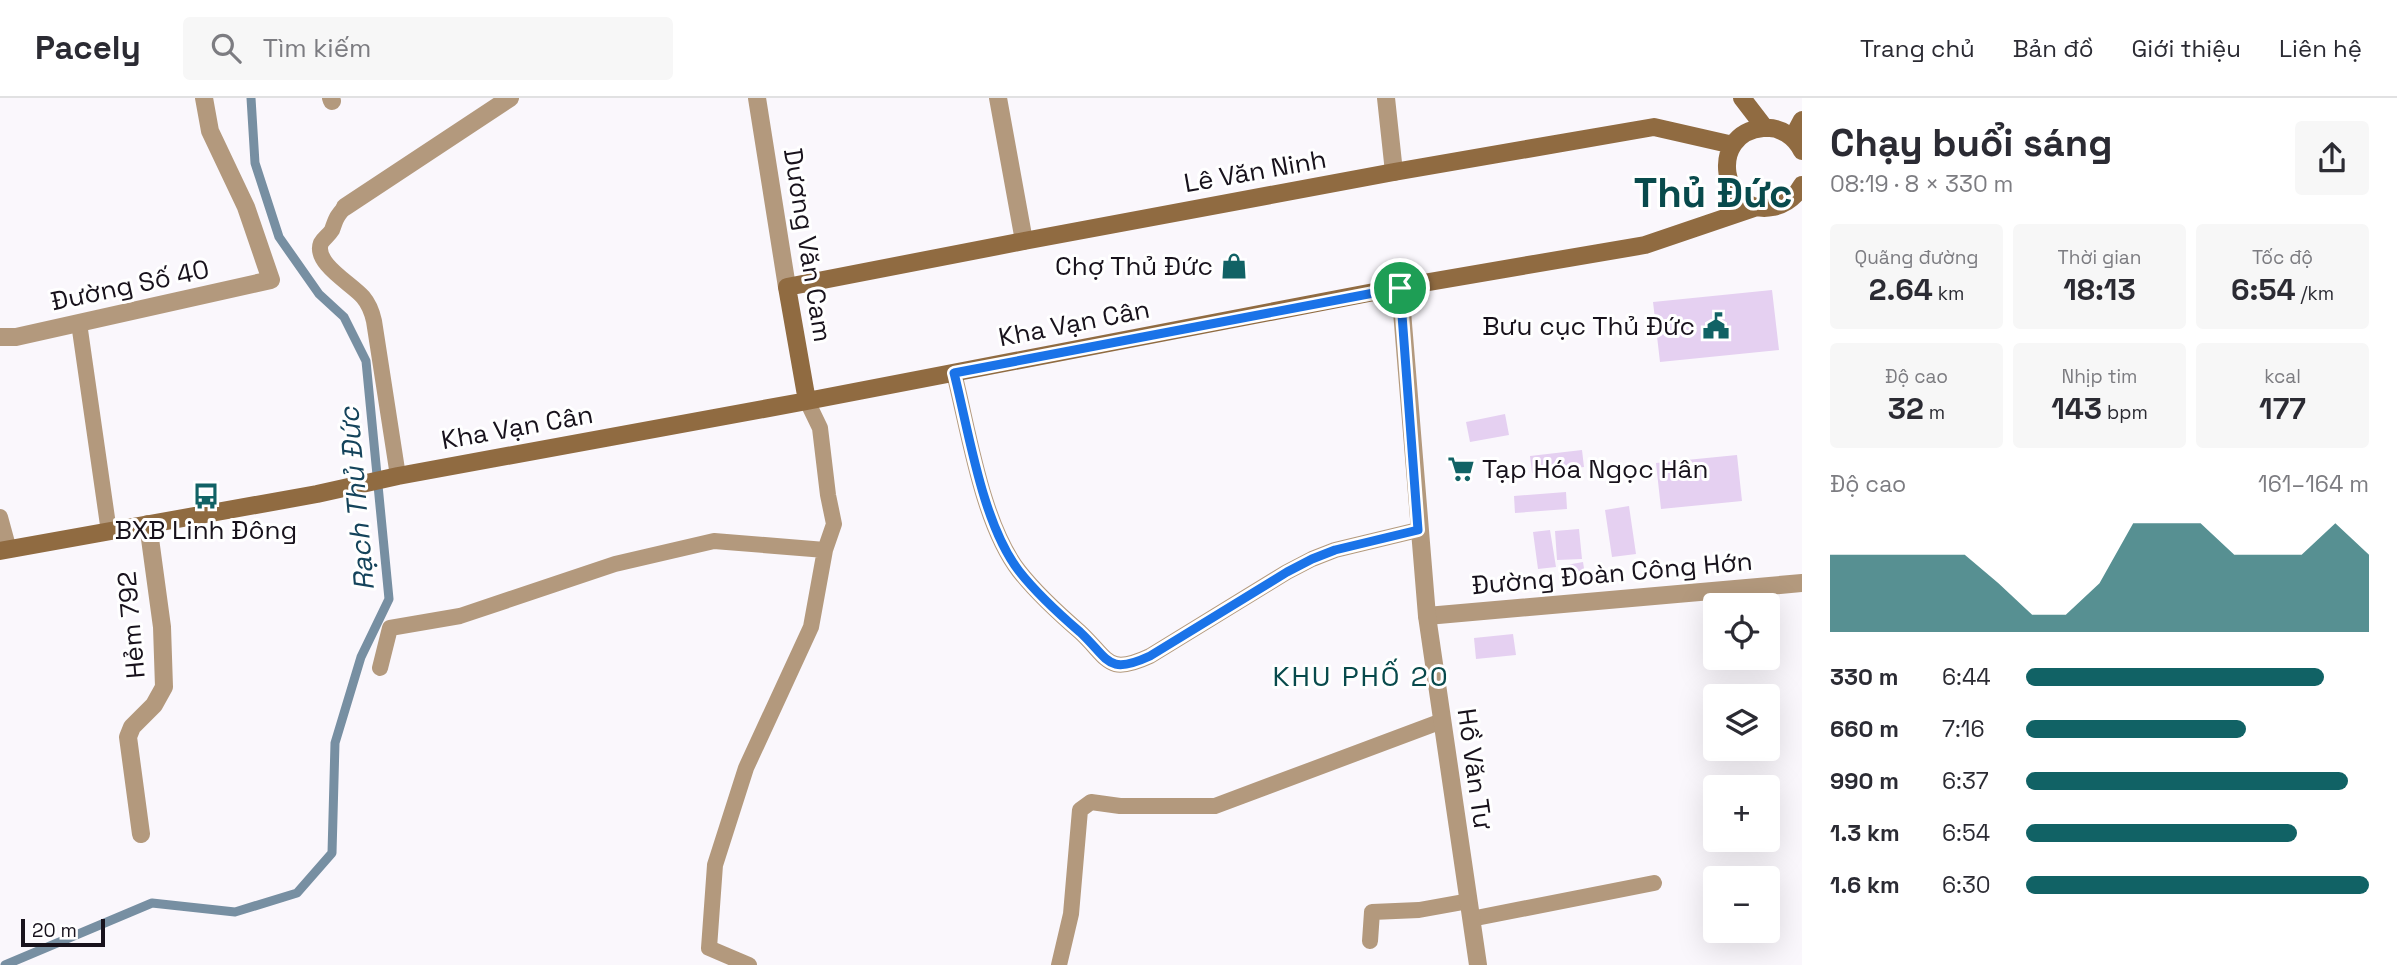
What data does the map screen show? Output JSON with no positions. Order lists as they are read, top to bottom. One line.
{"streets":{"main road":["Lê Văn Ninh","Dương Văn Cam","Kha Vạn Cân"],"street":["Đường Số 40","Đường Đoàn Công Hớn","Hẻm 792","Hồ Văn Tư"]},"crossings":[["Lê Văn Ninh","Dương Văn Cam"],["Dương Văn Cam","Kha Vạn Cân"],["Kha Vạn Cân","Hẻm 792"],["Kha Vạn Cân","Hồ Văn Tư"],["Đường Đoàn Công Hớn","Hồ Văn Tư"]],"districts":["Thủ Đức","KHU PHỐ 20"],"water":["Rạch Thủ Đức"],"places":{"shop":["Chợ Thủ Đức"],"public building":["Bưu cục Thủ Đức"],"supermarket":["Tạp Hóa Ngọc Hân"],"bus stop":["BXB Linh Đông"]},"scale_bar":"20 m","page":{"header":"Pacely","search":"Tìm kiếm","nav":["Trang chủ","Bản đồ","Giới thiệu","Liên hệ"],"heading":["Chạy buổi sáng","08:19 · 8 × 330 m"],"stats":[["Quãng đường","2.64 km"],["Thời gian","18:13"],["Tốc độ","6:54 /km"],["Độ cao","32 m"],["Nhịp tim","143 bpm"],["kcal","177"]],"chart":["Độ cao","161–164 m"],"map_buttons":["+","−"],"list":[{"name":"330 m","note":"6:44"},{"name":"660 m","note":"7:16"},{"name":"990 m","note":"6:37"},{"name":"1.3 km","note":"6:54"},{"name":"1.6 km","note":"6:30"}],"scale":"20 m"}}
